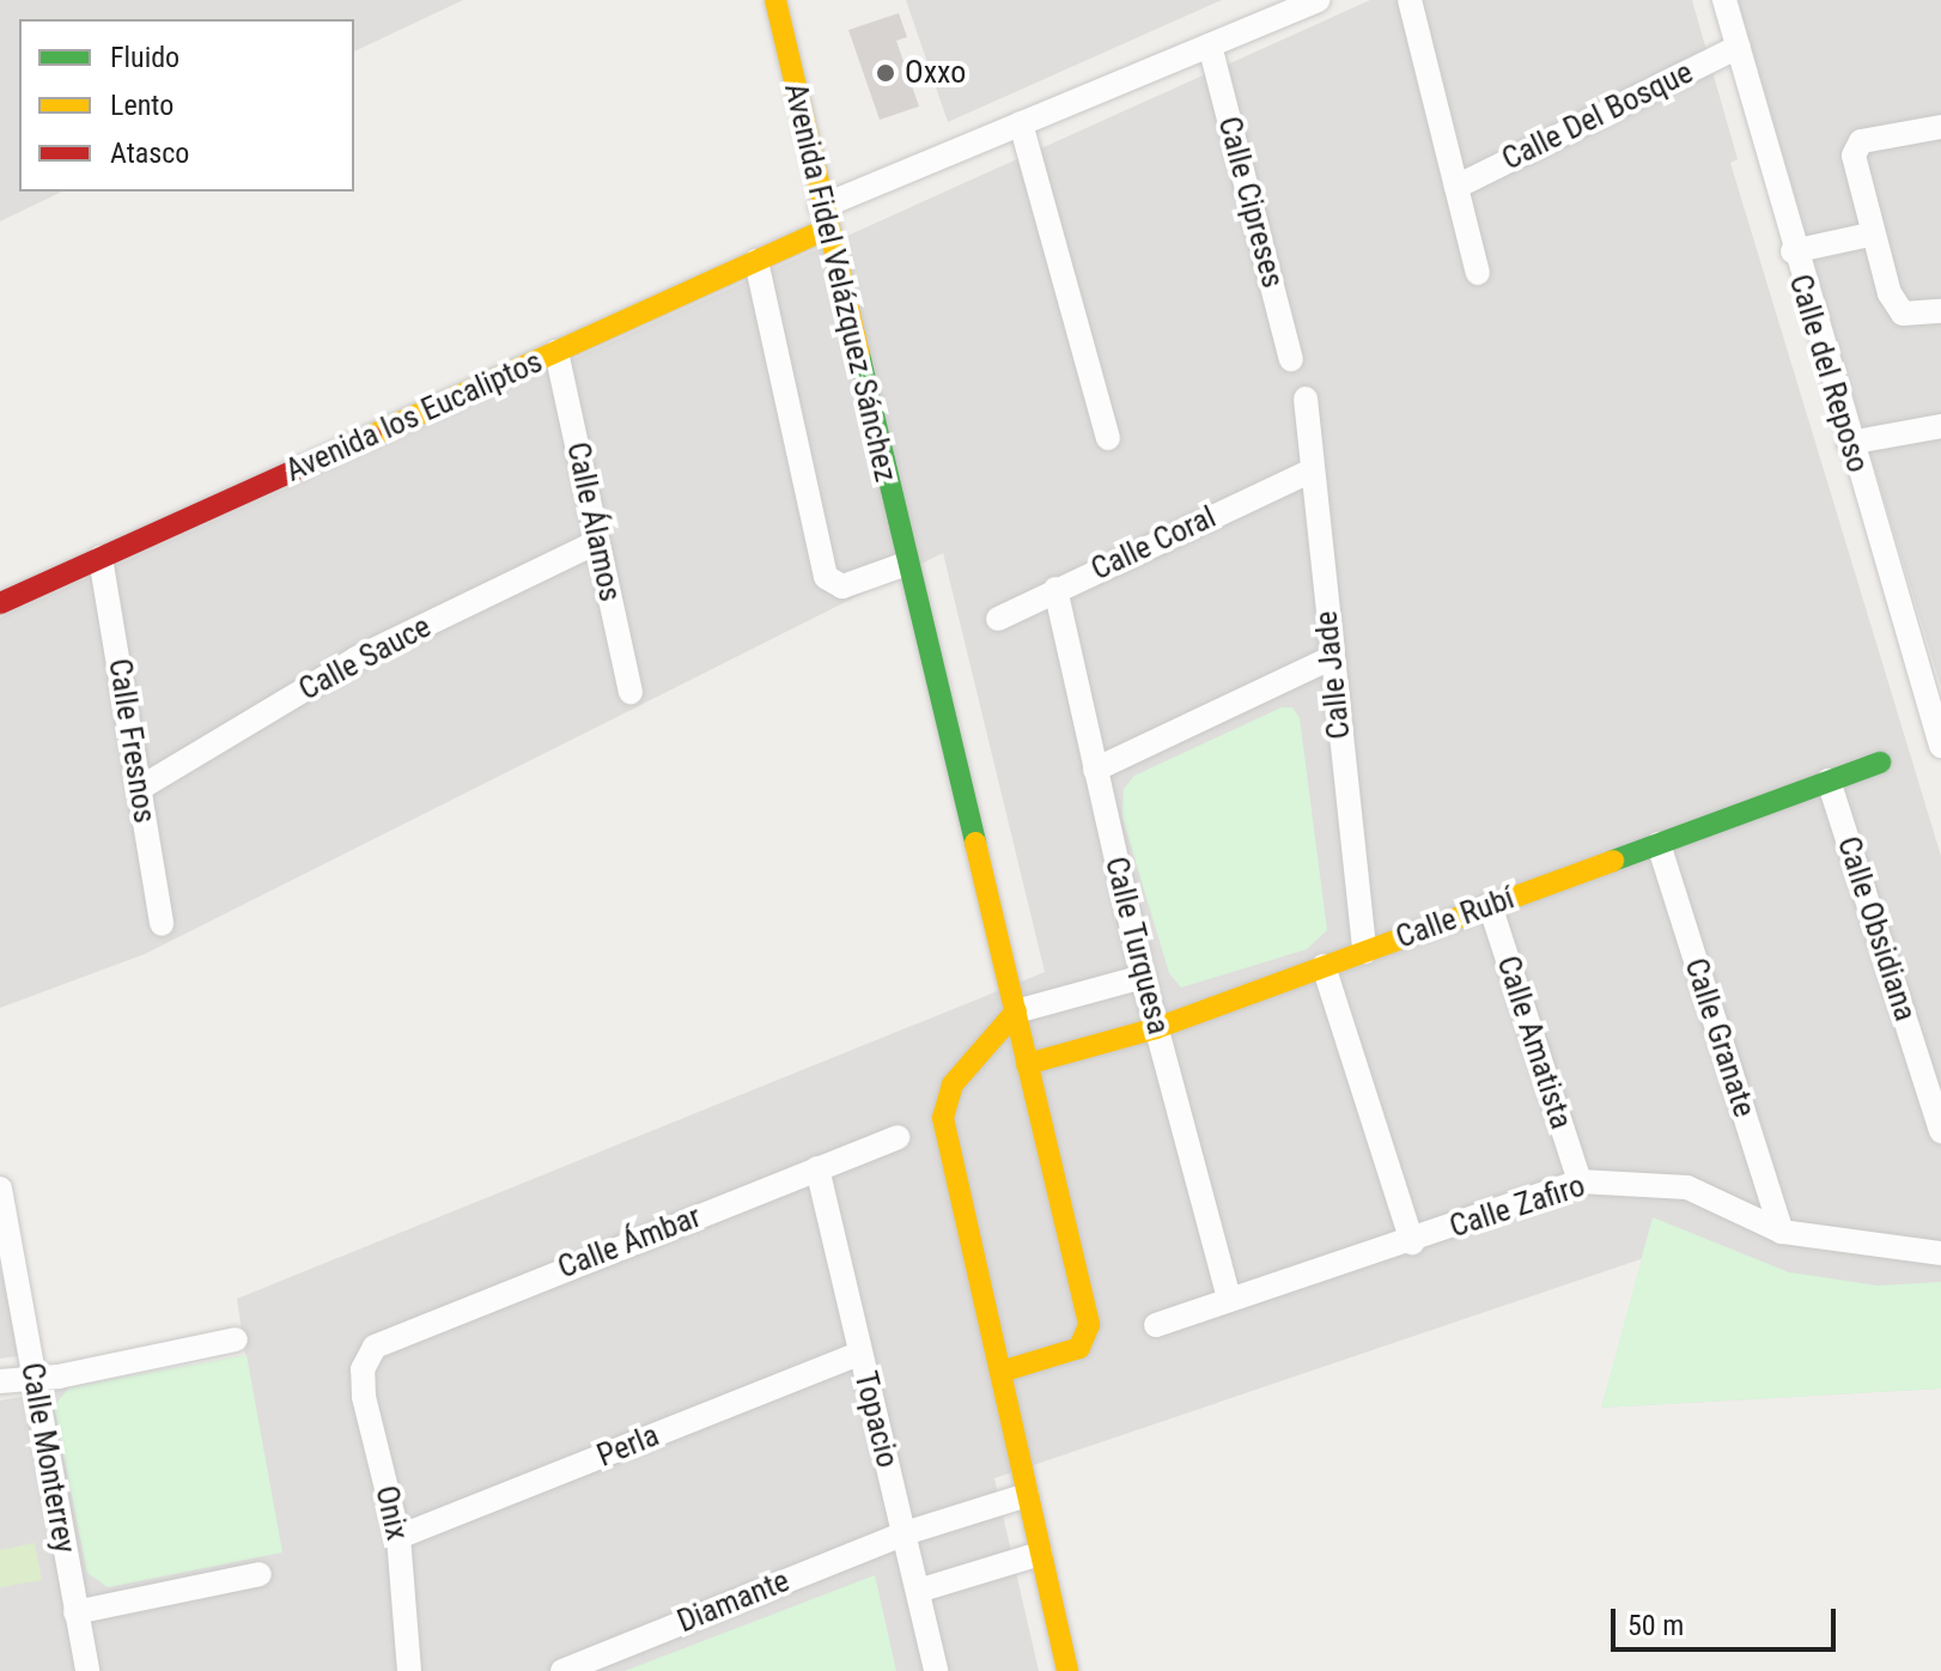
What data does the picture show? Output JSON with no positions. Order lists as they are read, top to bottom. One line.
{"streets":{"street":["Calle Del Bosque","Calle Cipreses","Avenida Fidel Velázquez Sánchez","Calle del Reposo","Avenida los Eucaliptos","Calle Álamos","Calle Coral","Calle Sauce","Calle Jade","Calle Fresnos","Calle Rubí","Calle Obsidiana","Calle Turquesa","Calle Granate","Calle Amatista","Calle Zafiro","Calle Ámbar","Topacio","Perla","Calle Monterrey","Onix","Diamante"]},"crossings":[["Calle Del Bosque","Calle del Reposo"],["Calle Cipreses","Avenida los Eucaliptos"],["Avenida Fidel Velázquez Sánchez","Avenida los Eucaliptos"],["Avenida Fidel Velázquez Sánchez","Calle Rubí"],["Avenida los Eucaliptos","Calle Álamos"],["Avenida los Eucaliptos","Calle Fresnos"],["Calle Álamos","Calle Sauce"],["Calle Coral","Calle Jade"],["Calle Coral","Calle Turquesa"],["Calle Sauce","Calle Fresnos"],["Calle Jade","Calle Rubí"],["Calle Rubí","Calle Obsidiana"],["Calle Rubí","Calle Turquesa"],["Calle Rubí","Calle Granate"],["Calle Rubí","Calle Amatista"],["Calle Turquesa","Calle Zafiro"],["Calle Granate","Calle Zafiro"],["Calle Amatista","Calle Zafiro"],["Calle Ámbar","Topacio"],["Calle Ámbar","Onix"],["Topacio","Perla"],["Topacio","Diamante"],["Perla","Onix"]],"places":["Oxxo"],"legend":["Fluido","Lento","Atasco"],"scale_bar":"50 m"}
